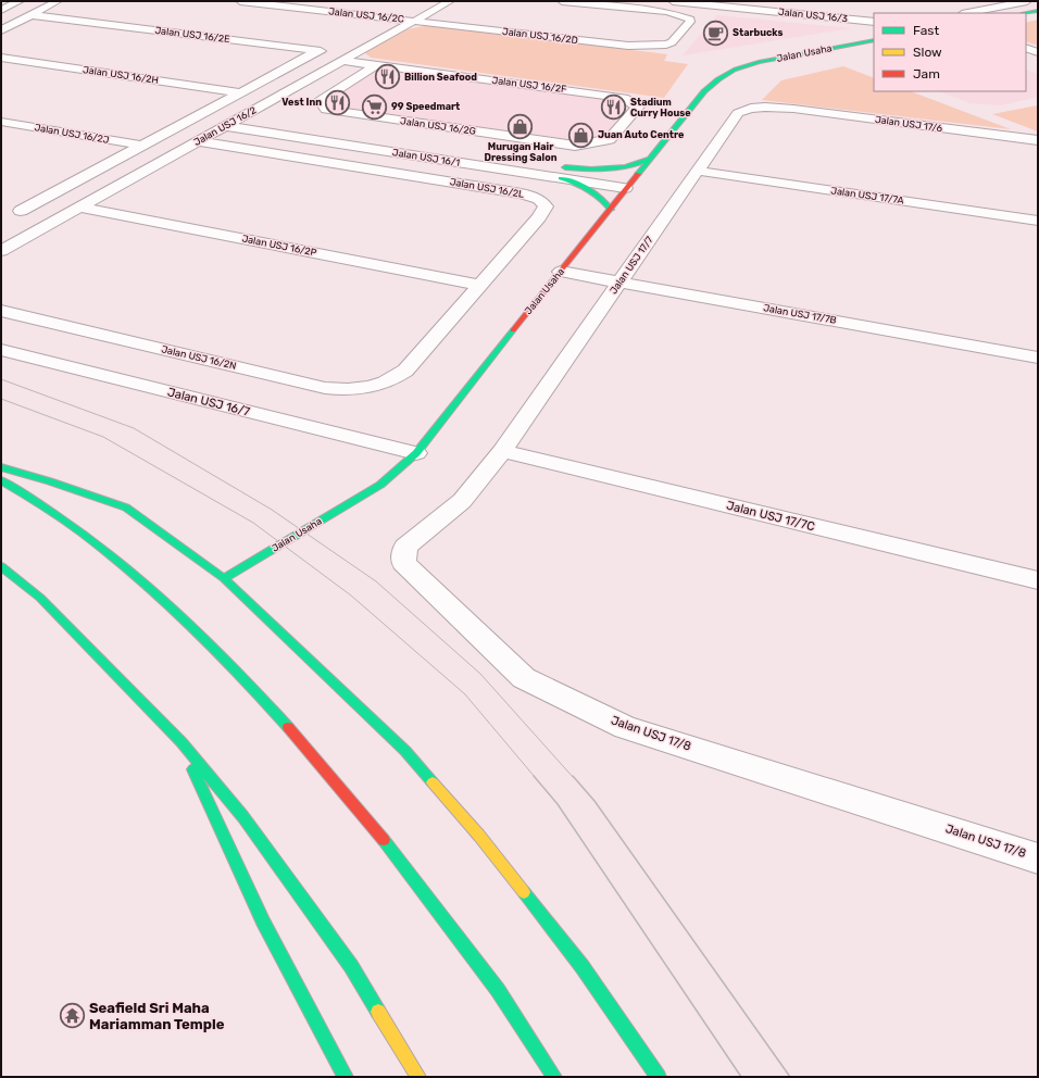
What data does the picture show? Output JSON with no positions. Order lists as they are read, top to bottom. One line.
{"streets":{"main road":["Jalan Usaha"],"street":["Jalan USJ 16/2C","Jalan USJ 16/3","Jalan USJ 16/2E","Jalan USJ 16/2D","Jalan USJ 16/2H","Jalan USJ 16/2F","Jalan USJ 17/6","Jalan USJ 16/2","Jalan USJ 16/2G","Jalan USJ 16/2J","Jalan USJ 16/1","Jalan USJ 16/2L","Jalan USJ 17/7A","Jalan USJ 16/2P","Jalan USJ 17/7","Jalan USJ 17/7B","Jalan USJ 16/2N","Jalan USJ 16/7","Jalan USJ 17/7C","Jalan USJ 17/8"]},"crossings":[["Jalan USJ 16/2C","Jalan USJ 16/2D"],["Jalan USJ 16/2C","Jalan USJ 16/2"],["Jalan USJ 16/2E","Jalan USJ 16/2F"],["Jalan USJ 16/2E","Jalan USJ 16/2"],["Jalan USJ 16/2D","Jalan USJ 16/2"],["Jalan Usaha","Jalan USJ 16/1"],["Jalan Usaha","Jalan USJ 17/7B"],["Jalan Usaha","Jalan USJ 16/7"],["Jalan USJ 16/2H","Jalan USJ 16/2"],["Jalan USJ 16/2F","Jalan USJ 16/2"],["Jalan USJ 16/2F","Jalan USJ 16/2G"],["Jalan USJ 17/6","Jalan USJ 17/7"],["Jalan USJ 16/2","Jalan USJ 16/2J"],["Jalan USJ 16/2","Jalan USJ 16/1"],["Jalan USJ 16/2","Jalan USJ 16/2L"],["Jalan USJ 16/2","Jalan USJ 16/2P"],["Jalan USJ 16/2L","Jalan USJ 16/2P"],["Jalan USJ 16/2L","Jalan USJ 16/2N"],["Jalan USJ 17/7A","Jalan USJ 17/7"],["Jalan USJ 17/7","Jalan USJ 17/7B"],["Jalan USJ 17/7","Jalan USJ 17/7C"],["Jalan USJ 17/7","Jalan USJ 17/8"],["Jalan USJ 17/7C","Jalan USJ 17/8"]],"places":{"cafe":["Starbucks"],"restaurant":["Billion Seafood","Vest Inn","Stadium Curry House"],"supermarket":["99 Speedmart"],"shop":["Murugan Hair Dressing Salon","Juan Auto Centre"],"temple":["Seafield Sri Maha Mariamman Temple"]},"legend":["Fast","Slow","Jam"]}
